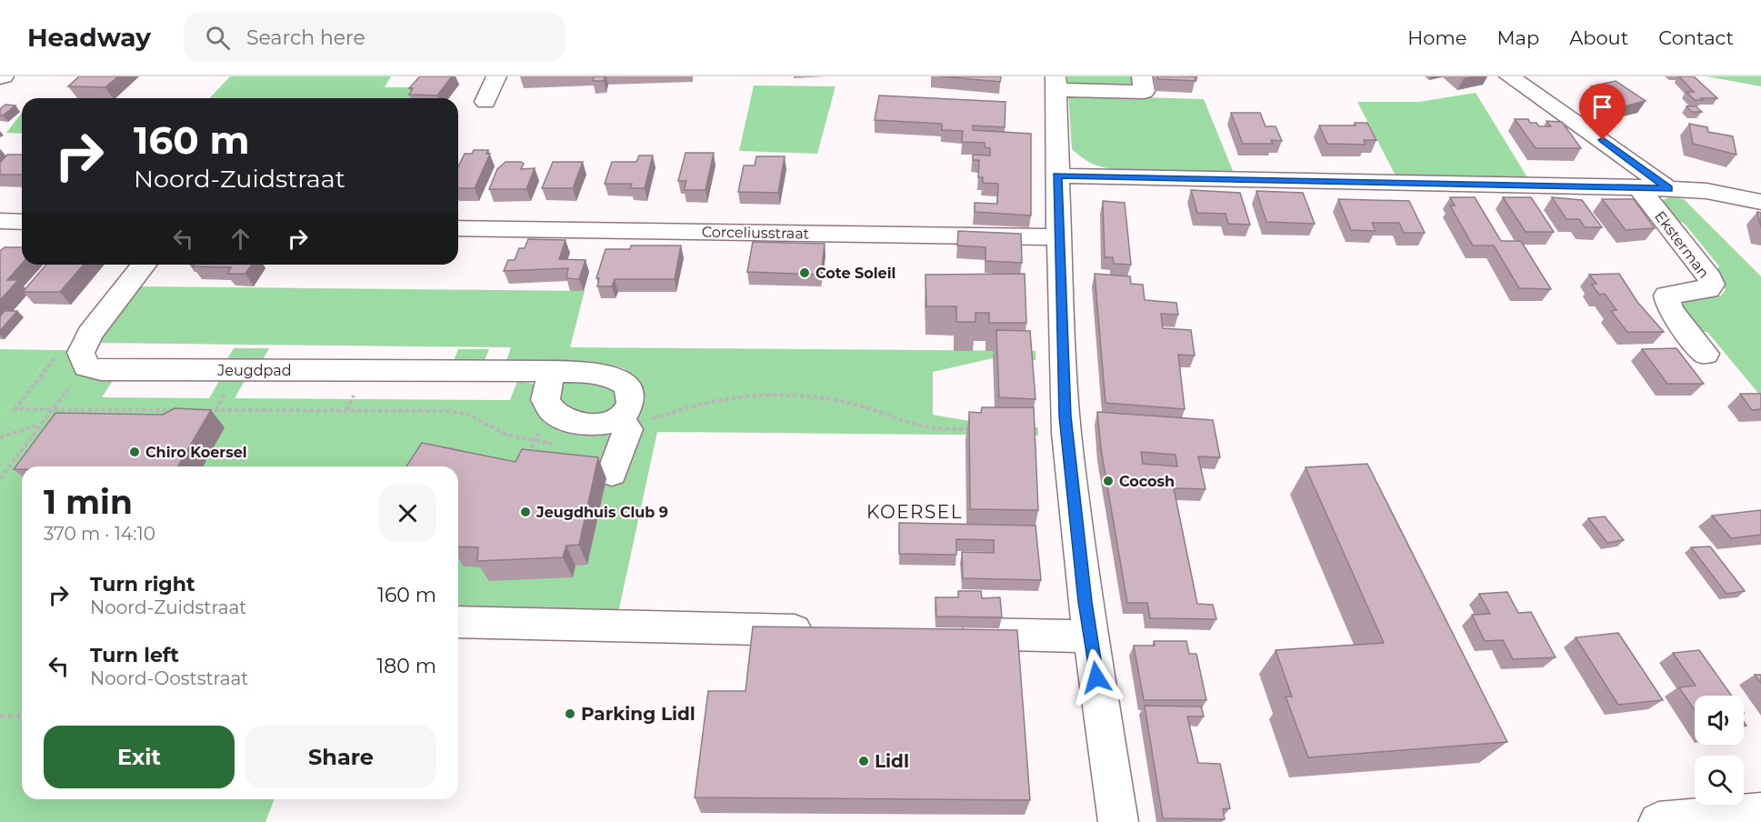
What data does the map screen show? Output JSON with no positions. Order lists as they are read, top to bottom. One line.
{"streets":{"street":["Corceliusstraat","Eksterman","Jeugdpad"]},"districts":["KOERSEL"],"places":["Cote Soleil","Chiro Koersel","Cocosh","Jeugdhuis Club 9","Parking Lidl","Lidl"],"page":{"header":"Headway","search":"Search here","nav":["Home","Map","About","Contact"],"turn":["160 m","Noord-Zuidstraat"],"heading":["1 min","370 m · 14:10"],"list":[{"name":"Turn right","note":"Noord-Zuidstraat","value":"160 m"},{"name":"Turn left","note":"Noord-Ooststraat","value":"180 m"}],"buttons":["Exit","Share"]}}
